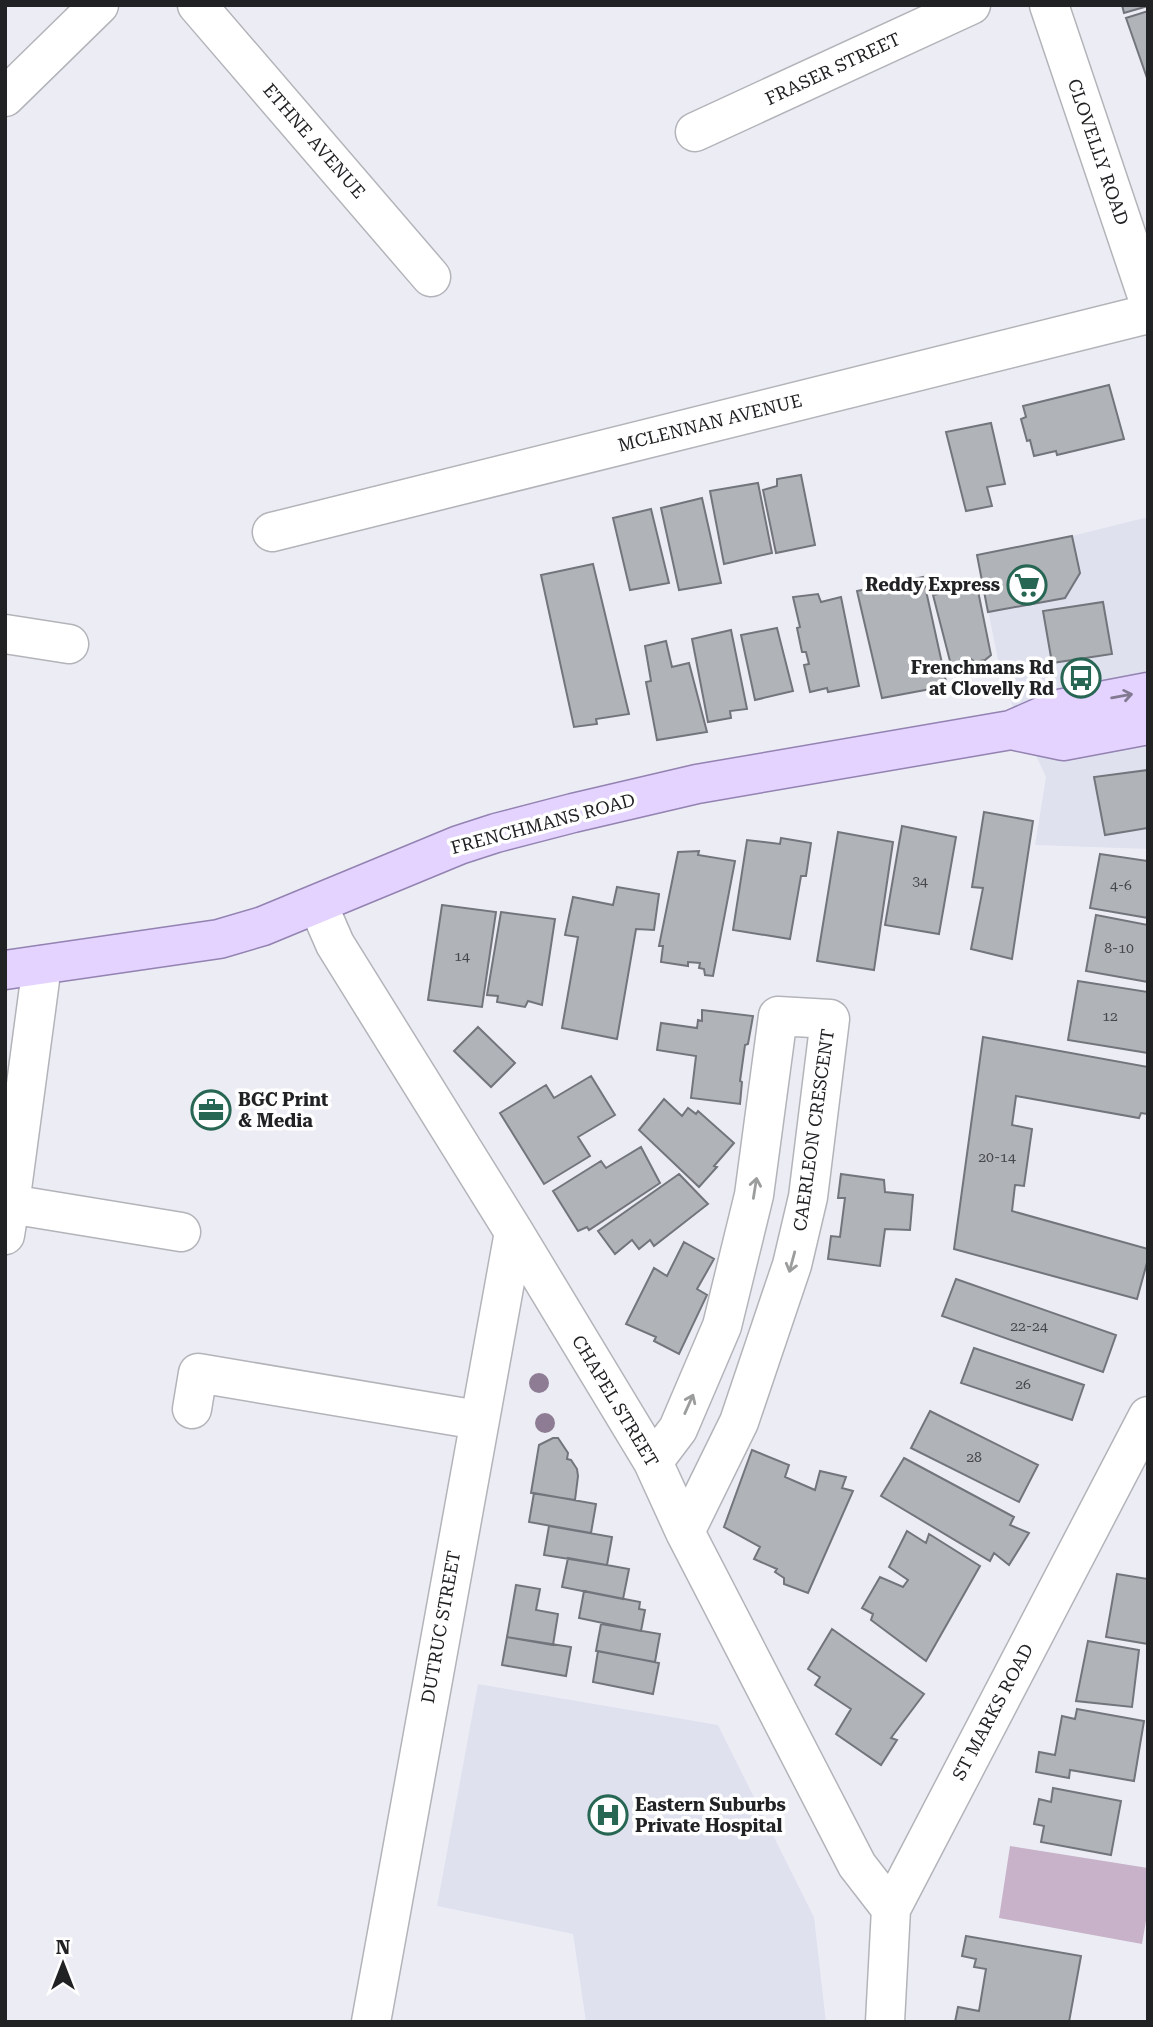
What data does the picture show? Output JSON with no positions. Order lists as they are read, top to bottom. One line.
{"streets":{"main road":["FRENCHMANS ROAD"],"street":["FRASER STREET","ETHNE AVENUE","CLOVELLY ROAD","MCLENNAN AVENUE","CAERLEON CRESCENT","CHAPEL STREET","DUTRUC STREET","ST MARKS ROAD"]},"crossings":[["FRENCHMANS ROAD","CHAPEL STREET"],["CAERLEON CRESCENT","CHAPEL STREET"],["CHAPEL STREET","DUTRUC STREET"],["CHAPEL STREET","ST MARKS ROAD"]],"places":{"supermarket":["Reddy Express"],"bus stop":["Frenchmans Rd at Clovelly Rd"],"office":["BGC Print & Media"],"hospital":["Eastern Suburbs Private Hospital"]},"house_numbers":["34","4-6","8-10","14","12","20-14","22-24","26","28"],"north":"top"}
